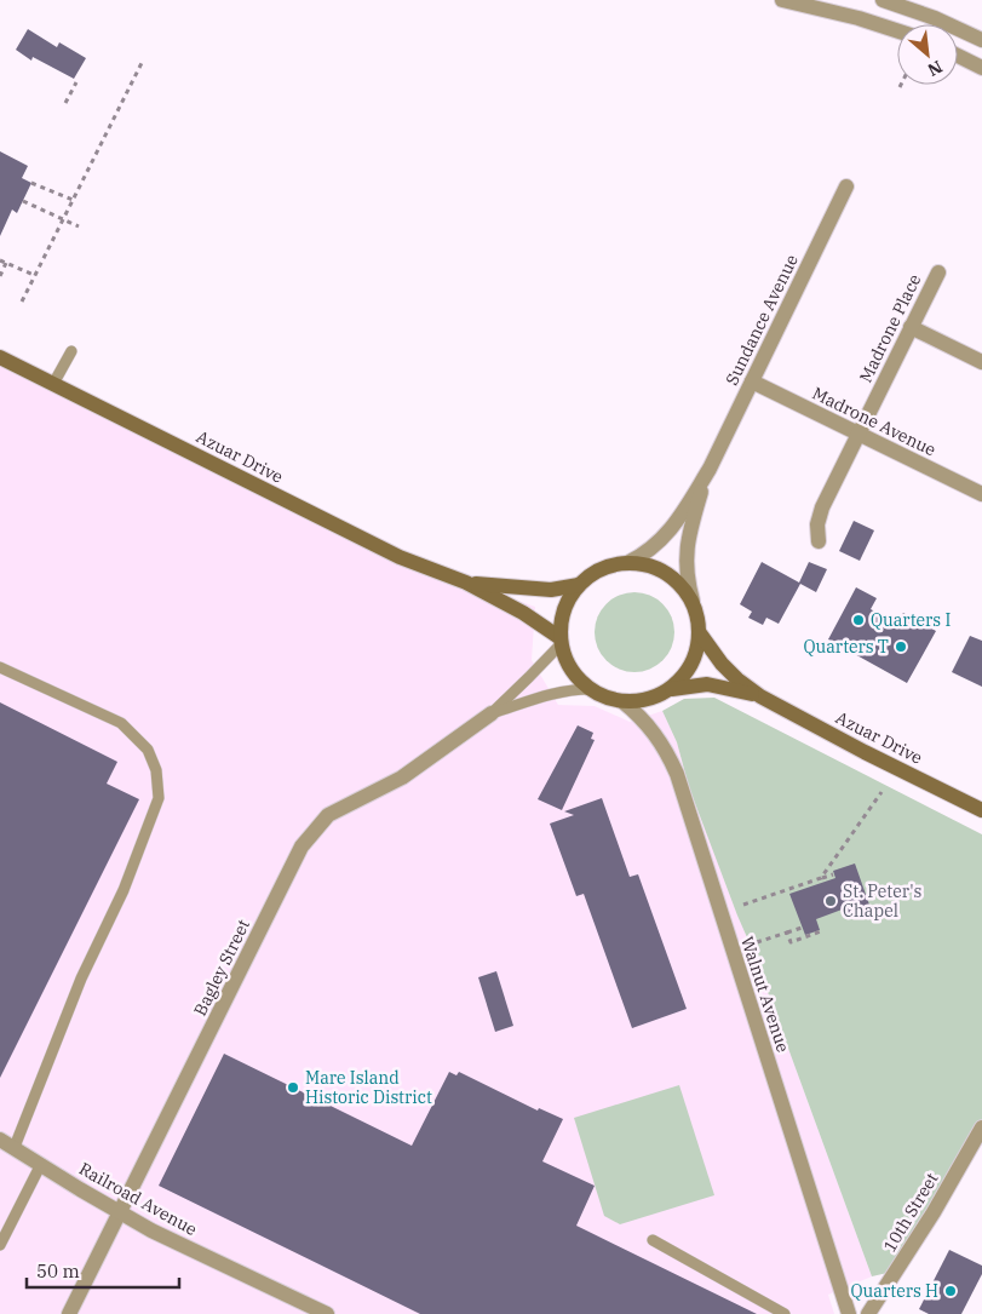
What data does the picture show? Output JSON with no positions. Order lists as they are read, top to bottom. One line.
{"streets":{"main road":["Azuar Drive"],"street":["Sundance Avenue","Madrone Place","Madrone Avenue","Bagley Street","Walnut Avenue","Railroad Avenue","10th Street"]},"crossings":[["Sundance Avenue","Madrone Avenue"],["Sundance Avenue","Azuar Drive"],["Sundance Avenue","Bagley Street"],["Sundance Avenue","Walnut Avenue"],["Madrone Place","Madrone Avenue"],["Azuar Drive","Bagley Street"],["Azuar Drive","Walnut Avenue"],["Bagley Street","Walnut Avenue"],["Bagley Street","Railroad Avenue"]],"places":["Quarters I","Quarters T","St. Peter's Chapel","Mare Island Historic District","Quarters H"],"scale_bar":"50 m","north":"bottom right"}
